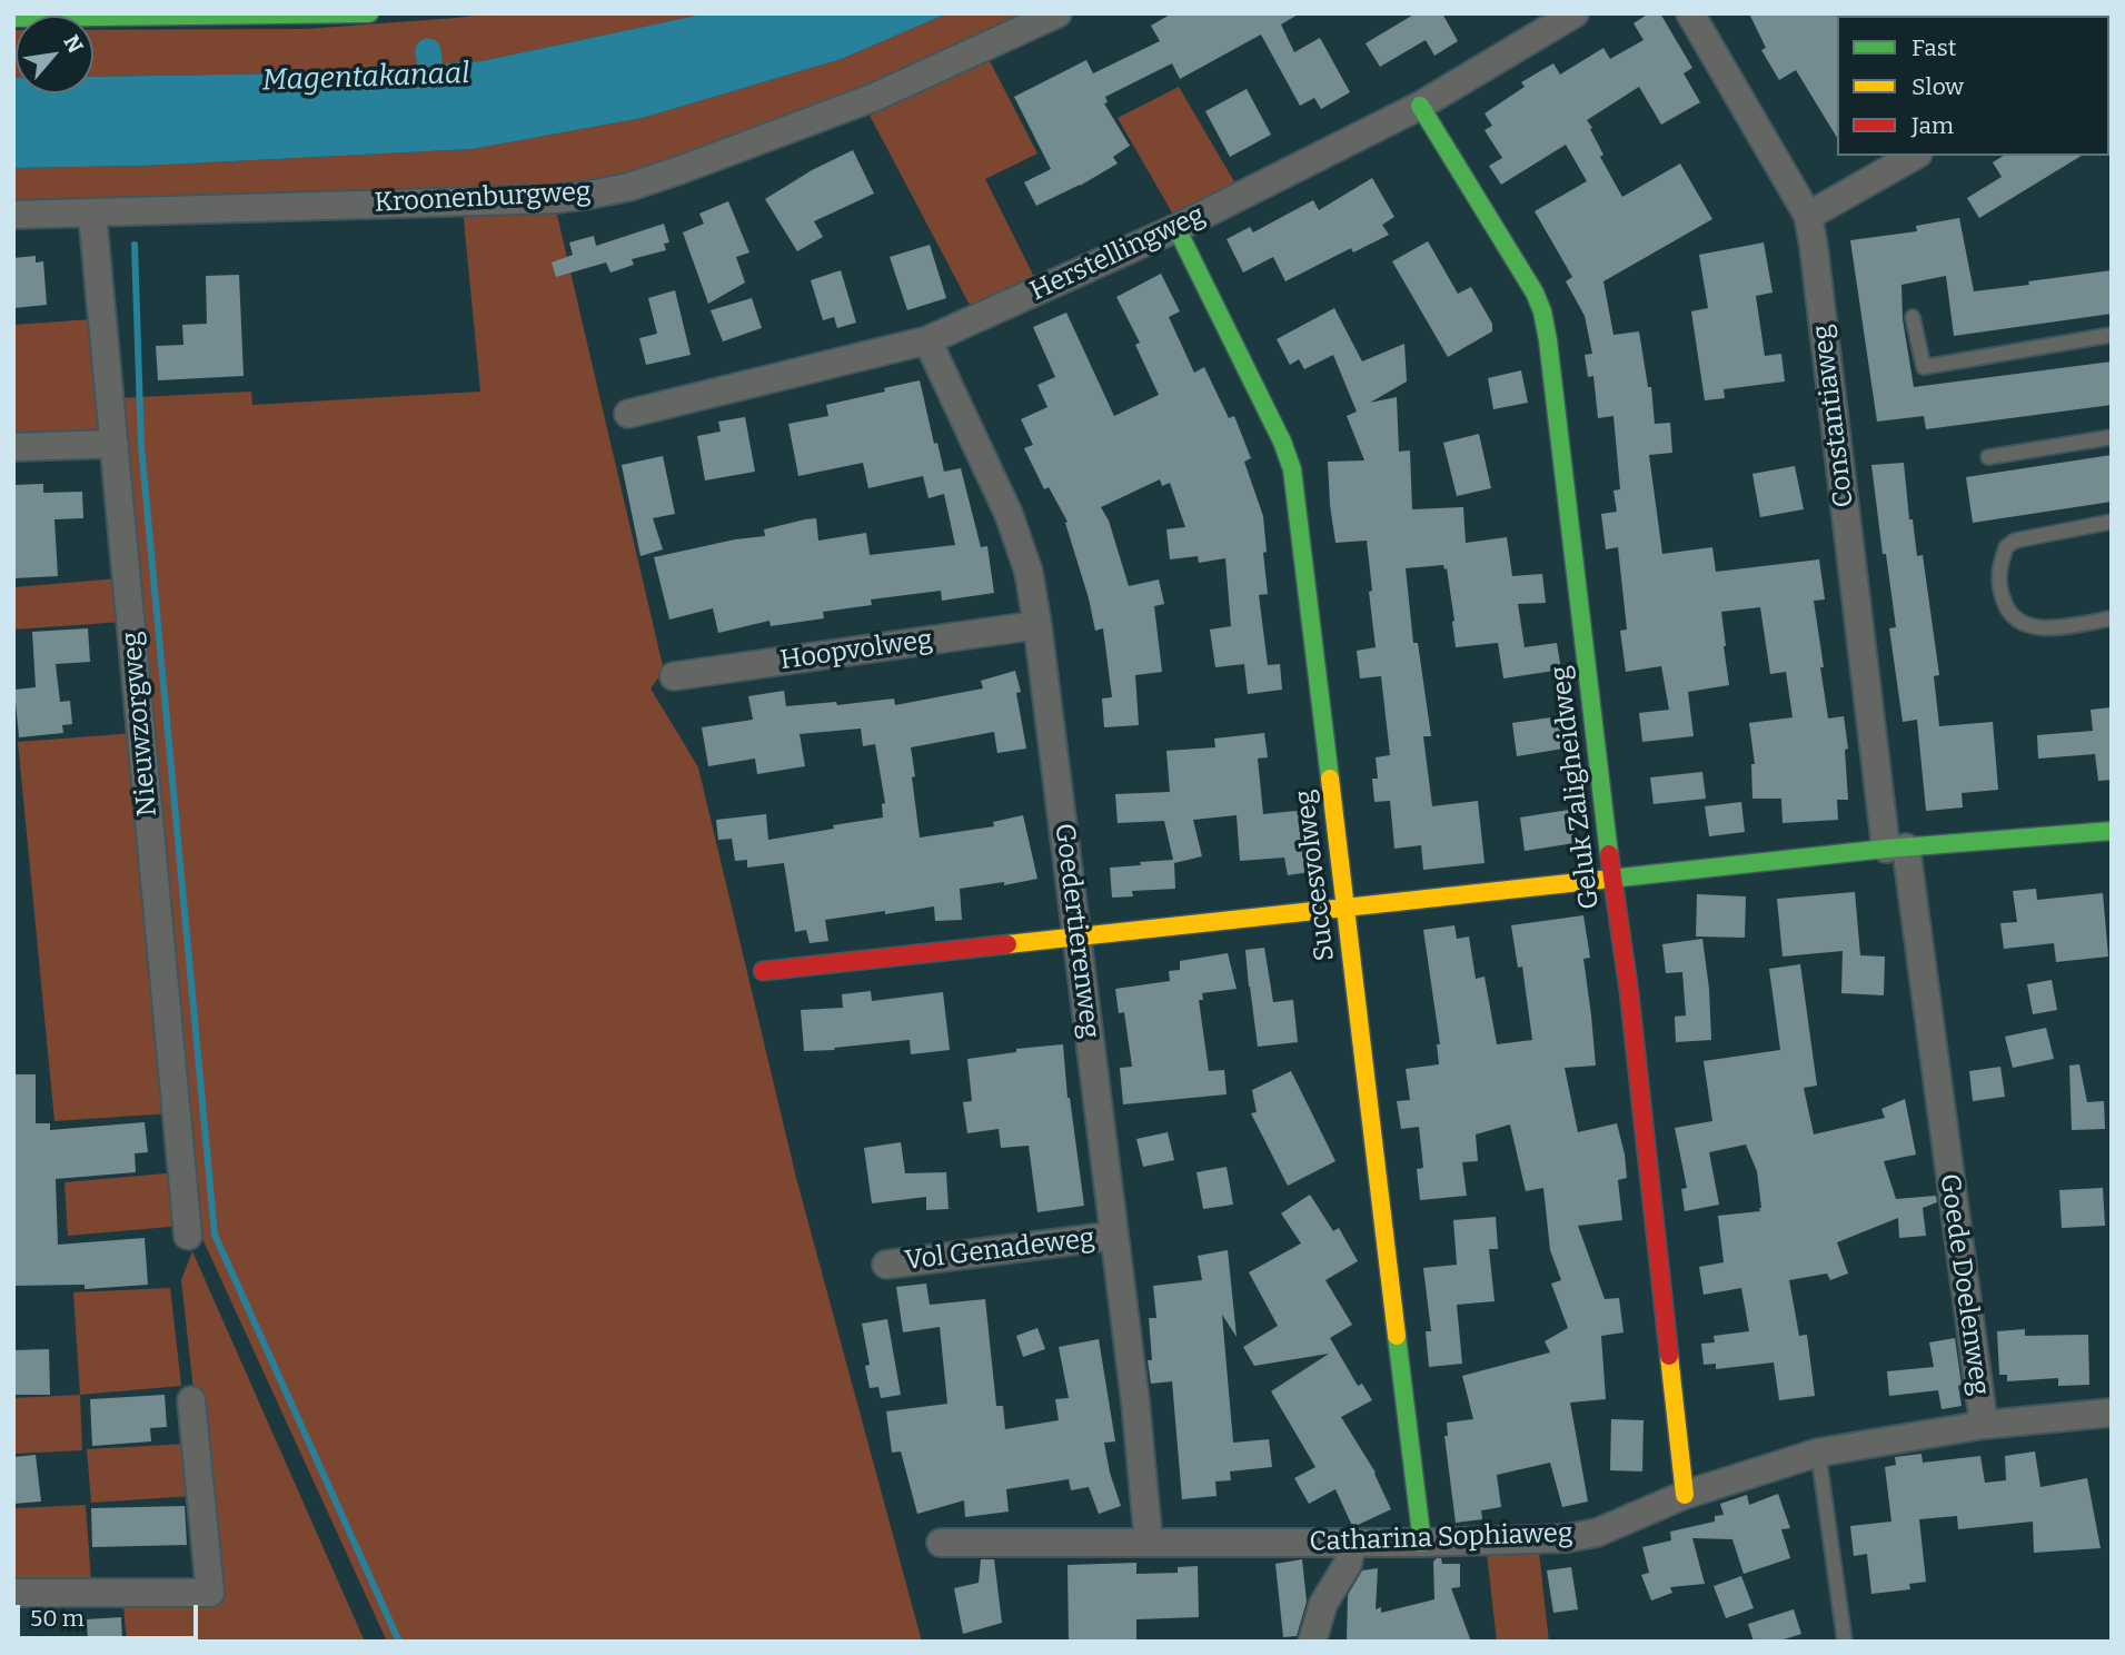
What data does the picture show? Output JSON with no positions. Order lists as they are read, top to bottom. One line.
{"streets":{"street":["Kroonenburgweg","Herstellingweg","Constantiaweg","Hoopvolweg","Nieuwzorgweg","Geluk Zaligheidweg","Succesvolweg","Goedertierenweg","Vol Genadeweg","Goede Doelenweg","Catharina Sophiaweg"]},"crossings":[["Kroonenburgweg","Nieuwzorgweg"],["Herstellingweg","Geluk Zaligheidweg"],["Herstellingweg","Succesvolweg"],["Herstellingweg","Goedertierenweg"],["Constantiaweg","Goede Doelenweg"],["Hoopvolweg","Goedertierenweg"],["Geluk Zaligheidweg","Catharina Sophiaweg"],["Succesvolweg","Catharina Sophiaweg"],["Goedertierenweg","Vol Genadeweg"],["Goedertierenweg","Catharina Sophiaweg"],["Goede Doelenweg","Catharina Sophiaweg"]],"water":["Magentakanaal"],"legend":["Fast","Slow","Jam"],"scale_bar":"50 m","north":"top right"}
